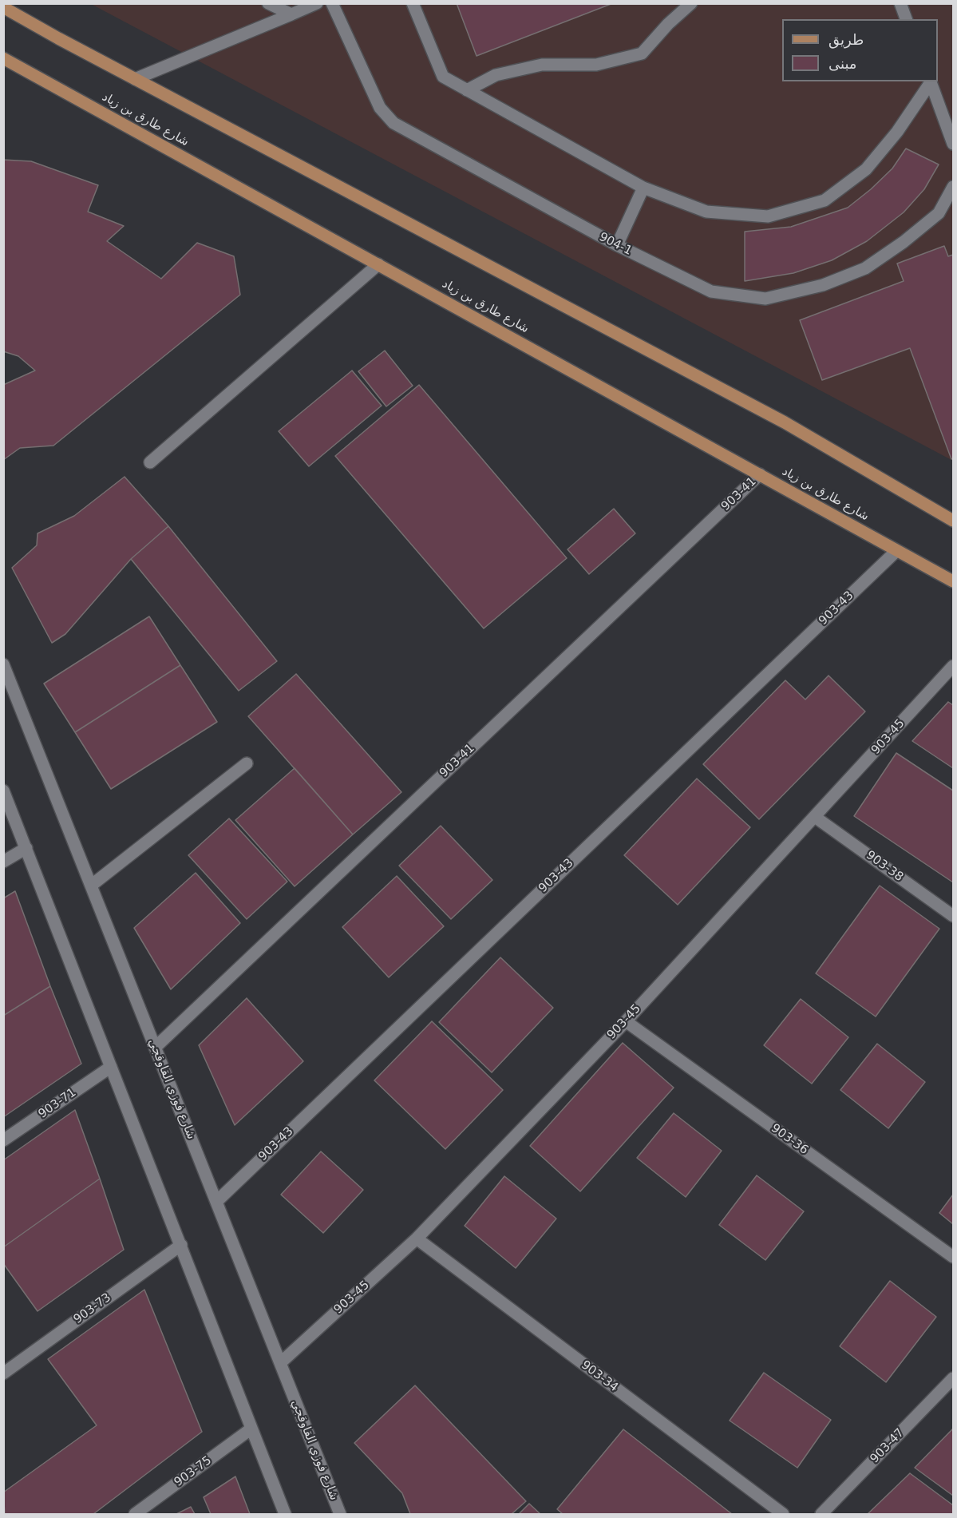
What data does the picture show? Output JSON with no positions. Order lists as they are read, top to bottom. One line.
{"streets":{"main road":["شارع طارق بن زياد"],"street":["904-1","903-41","903-43","903-45","903-38","شارع فوزي القاوقجي","903-71","903-36","903-73","903-34","903-47","903-75"]},"crossings":[["شارع طارق بن زياد","903-41"],["شارع طارق بن زياد","903-43"],["903-41","شارع فوزي القاوقجي"],["903-43","شارع فوزي القاوقجي"],["903-45","903-38"],["903-45","شارع فوزي القاوقجي"],["903-45","903-36"],["903-45","903-34"]],"legend":["طريق","مبنى"]}
